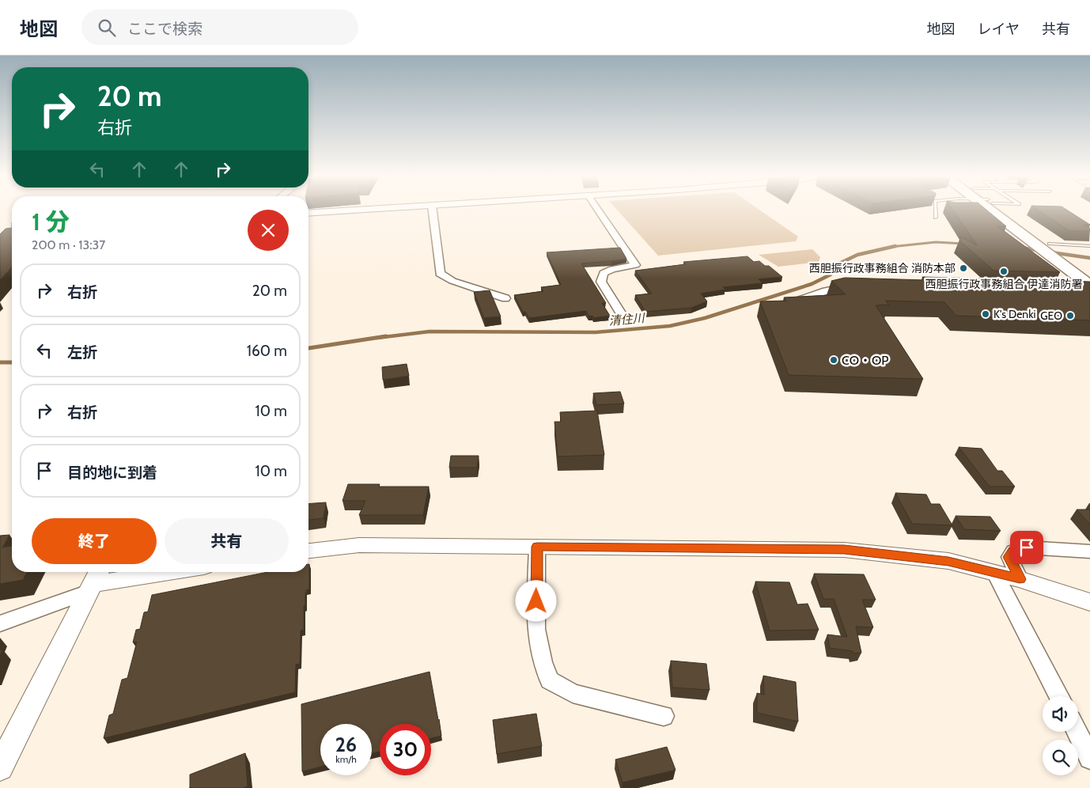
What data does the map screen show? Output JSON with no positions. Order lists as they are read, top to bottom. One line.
{"water":["清住川"],"places":["西胆振行政事務組合 消防本部","西胆振行政事務組合 伊達消防署","K's Denki","GEO","CO・OP"],"page":{"header":"地図","search":"ここで検索","nav":["地図","レイヤ","共有"],"turn":["20 m","右折"],"heading":["1 分","200 m · 13:37"],"list":[{"name":"右折","value":"20 m"},{"name":"左折","value":"160 m"},{"name":"右折","value":"10 m"},{"name":"目的地に到着","value":"10 m"}],"buttons":["終了","共有"],"speed":"26 km/h","limit":"30"}}
